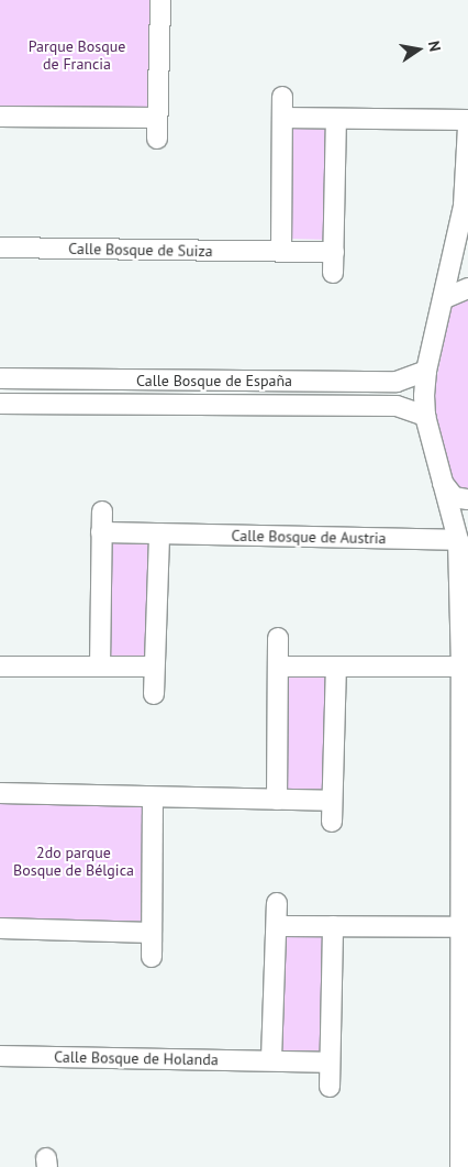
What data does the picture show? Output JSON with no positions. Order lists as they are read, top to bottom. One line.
{"streets":{"street":["Calle Bosque de Suiza","Calle Bosque de España","Calle Bosque de Austria","Calle Bosque de Holanda"]},"parks":["Parque Bosque de Francia","2do parque Bosque de Bélgica"],"north":"right"}
